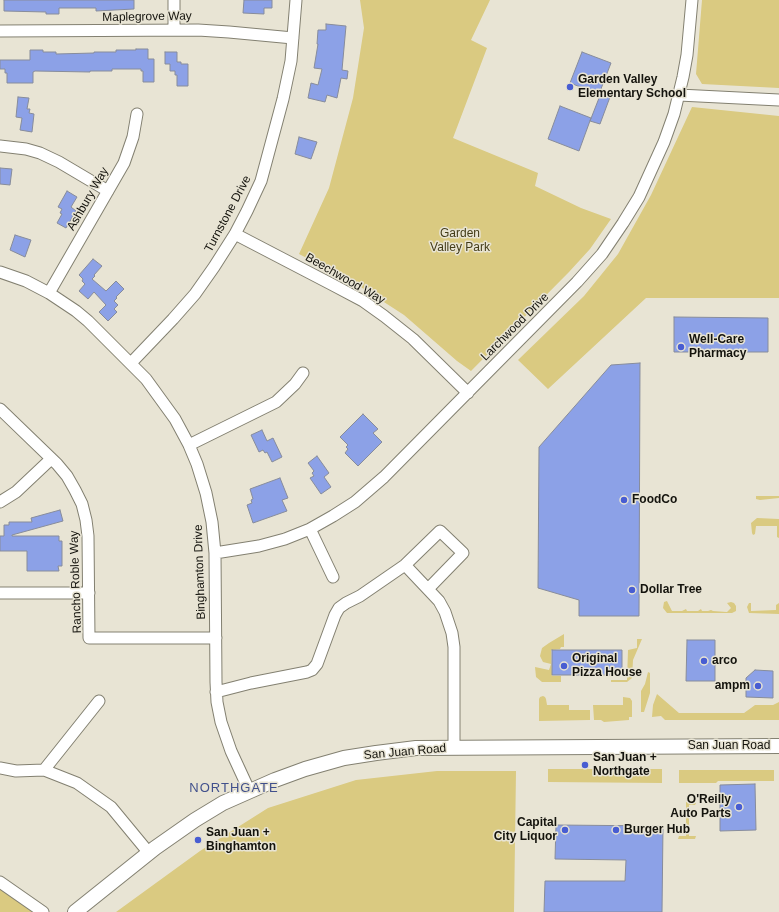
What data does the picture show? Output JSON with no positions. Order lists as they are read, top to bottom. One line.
{"streets":{"main road":["San Juan Road"],"street":["Maplegrove Way","Ashbury Way","Turnstone Drive","Beechwood Way","Larchwood Drive","Binghamton Drive","Rancho Roble Way"]},"crossings":[["Maplegrove Way","Turnstone Drive"],["Ashbury Way","Binghamton Drive"],["Turnstone Drive","Beechwood Way"],["Turnstone Drive","Binghamton Drive"],["Beechwood Way","Larchwood Drive"],["Larchwood Drive","Binghamton Drive"],["Binghamton Drive","Rancho Roble Way"],["Binghamton Drive","San Juan Road"]],"districts":["NORTHGATE"],"parks":["Garden Valley Park"],"places":["Garden Valley Elementary School","Well-Care Pharmacy","FoodCo","Dollar Tree","arco","Original Pizza House","ampm","San Juan + Northgate","O'Reilly Auto Parts","Capital City Liquor","Burger Hub","San Juan + Binghamton"]}
